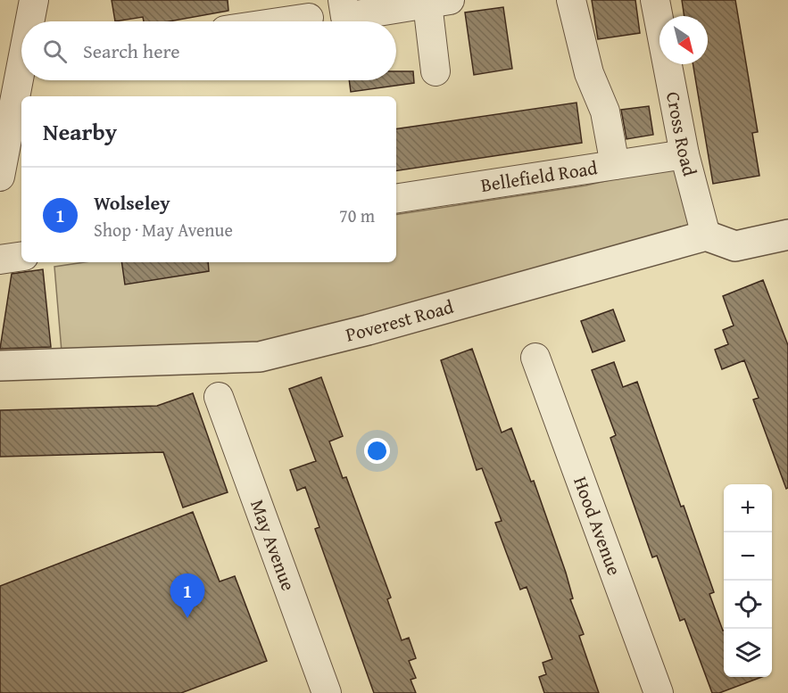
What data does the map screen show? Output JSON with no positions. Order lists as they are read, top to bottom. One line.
{"streets":{"street":["Cross Road","Bellefield Road","Poverest Road","Hood Avenue","May Avenue"]},"crossings":[["Cross Road","Bellefield Road"],["Cross Road","Poverest Road"]],"north":"bottom right","page":{"search":"Search here","heading":"Nearby","list":[{"mark":"1","name":"Wolseley","note":"Shop · May Avenue","value":"70 m"}],"map_buttons":["+","−"],"pins":"1"}}
